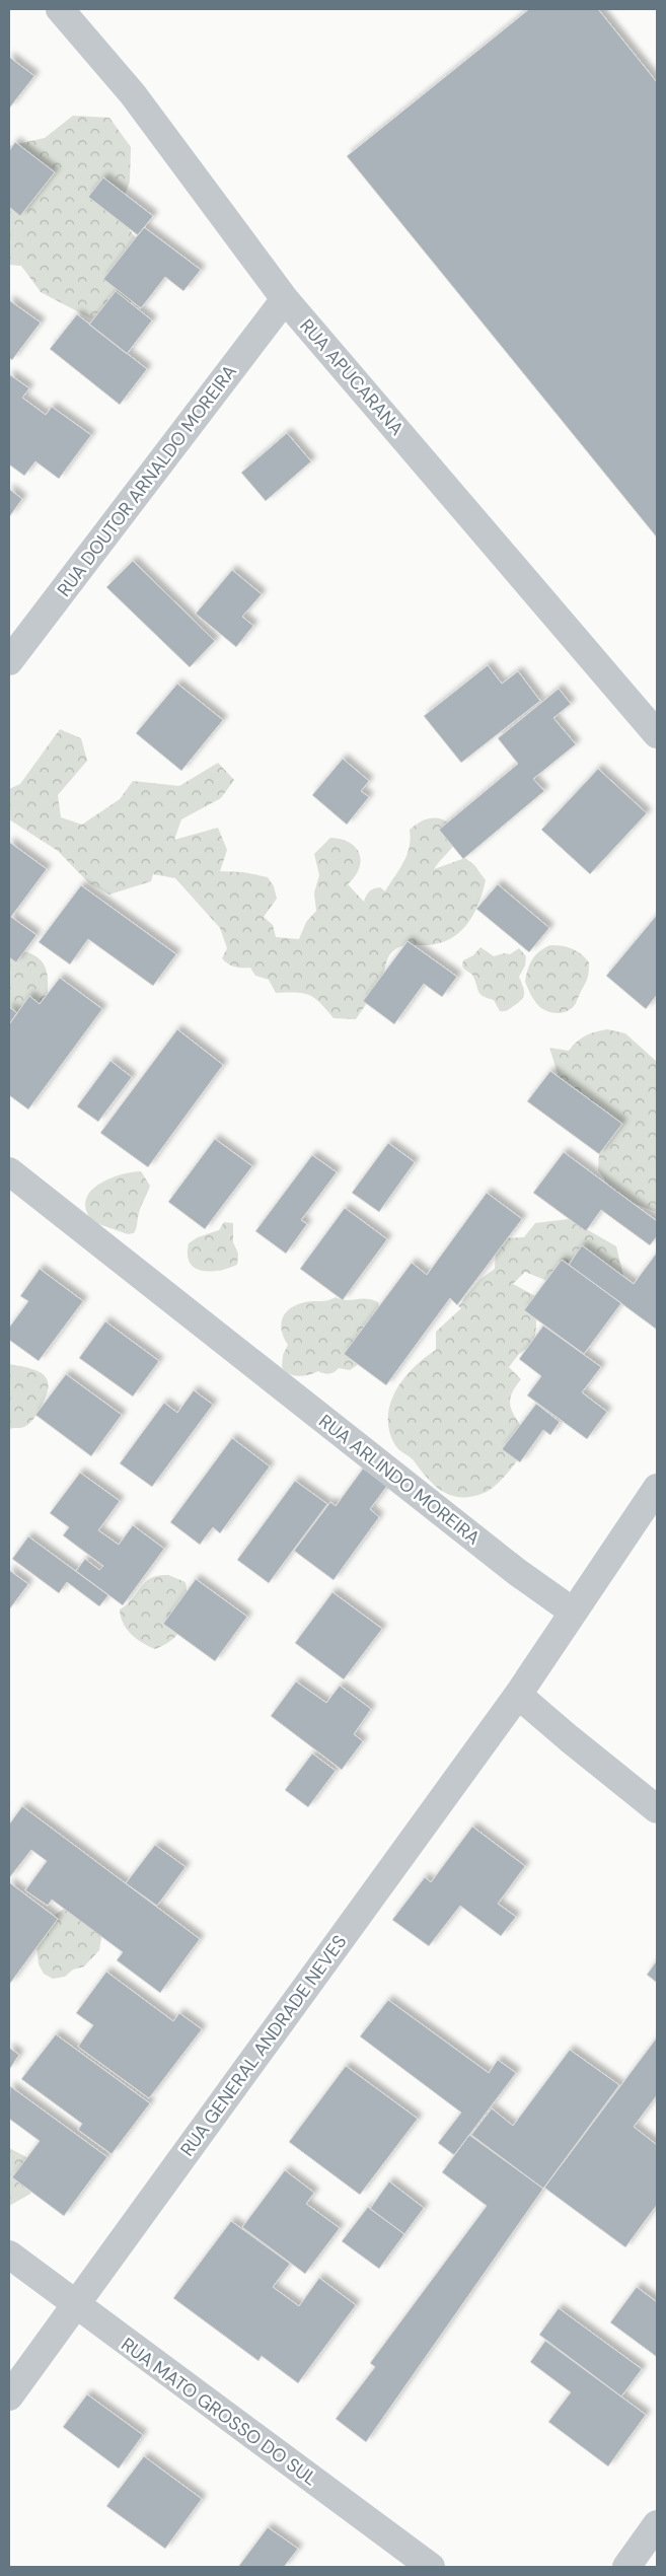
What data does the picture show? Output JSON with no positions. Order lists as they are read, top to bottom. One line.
{"streets":{"street":["RUA APUCARANA","RUA DOUTOR ARNALDO MOREIRA","RUA ARLINDO MOREIRA","RUA GENERAL ANDRADE NEVES","RUA MATO GROSSO DO SUL"]},"crossings":[["RUA APUCARANA","RUA DOUTOR ARNALDO MOREIRA"],["RUA GENERAL ANDRADE NEVES","RUA MATO GROSSO DO SUL"]]}
